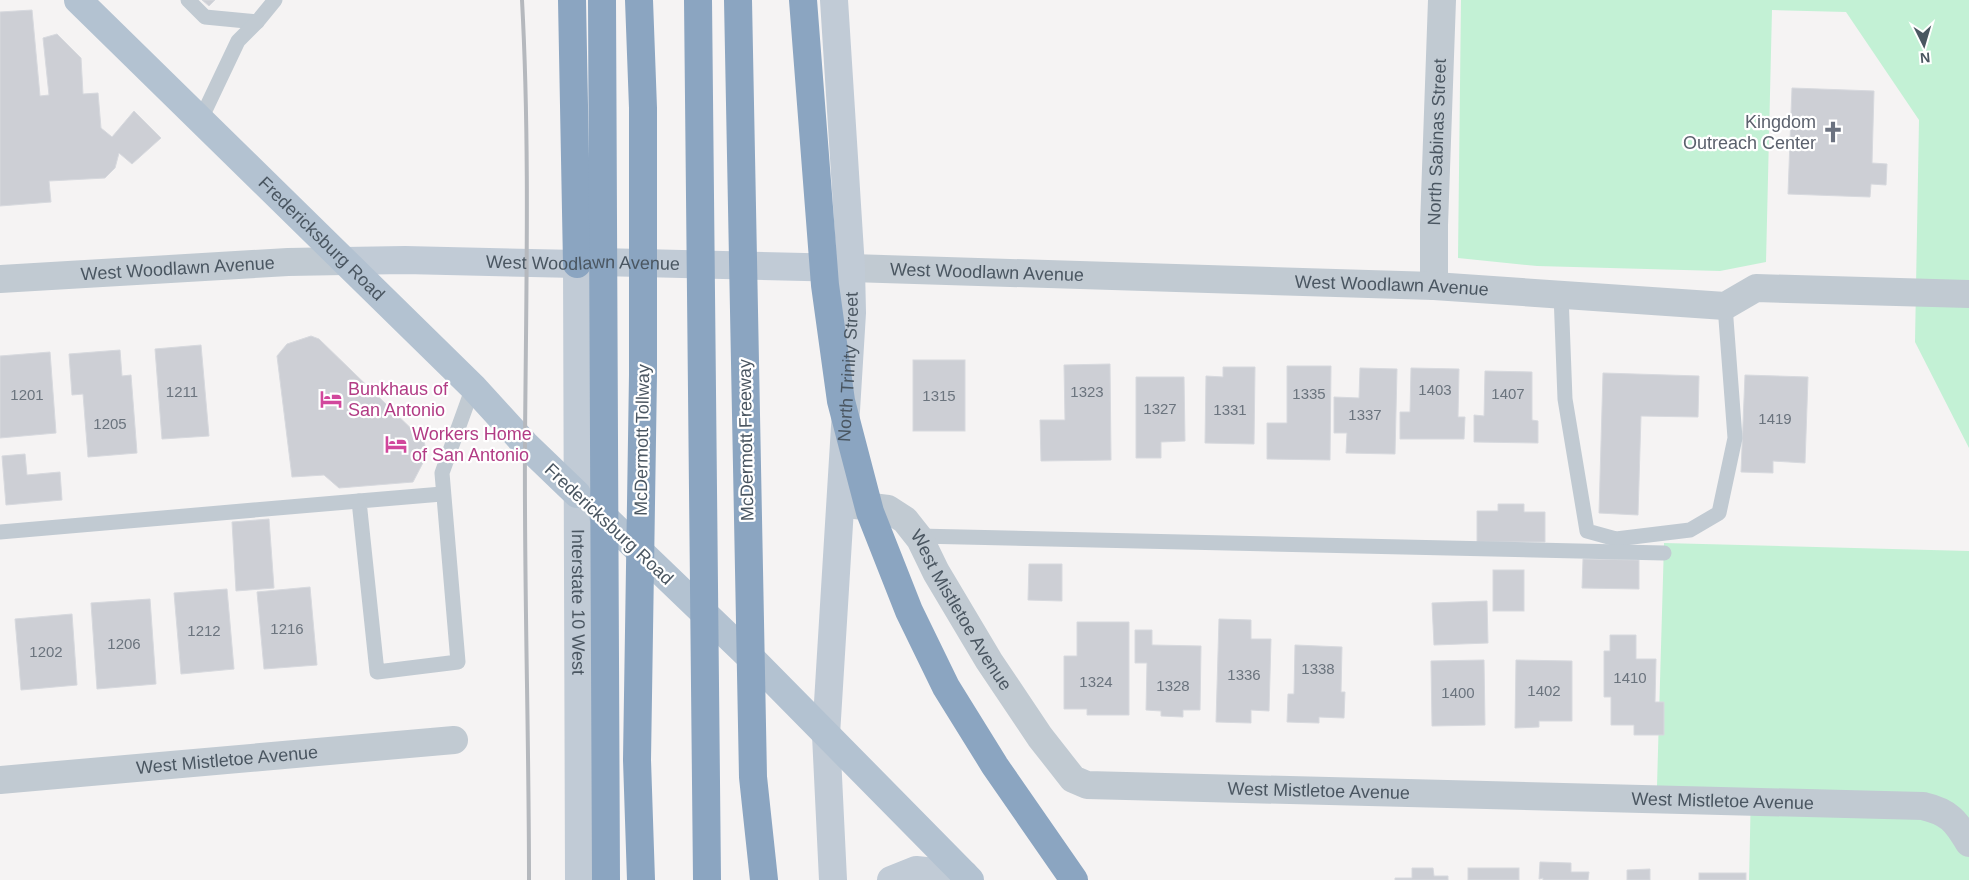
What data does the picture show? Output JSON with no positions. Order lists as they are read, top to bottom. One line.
{"streets":{"highway":["McDermott Tollway","McDermott Freeway"],"main road":["Fredericksburg Road","West Woodlawn Avenue","North Trinity Street","Interstate 10 West"],"street":["North Sabinas Street","West Mistletoe Avenue"]},"crossings":[["North Sabinas Street","West Woodlawn Avenue"],["Fredericksburg Road","West Woodlawn Avenue"],["Fredericksburg Road","North Trinity Street"],["Fredericksburg Road","Interstate 10 West"],["West Woodlawn Avenue","North Trinity Street"],["West Woodlawn Avenue","Interstate 10 West"],["North Trinity Street","West Mistletoe Avenue"]],"places":{"church":["Kingdom Outreach Center"],"hotel":["Bunkhaus of San Antonio","Workers Home of San Antonio"]},"house_numbers":["1403","1211","1323","1335","1407","1201","1315","1327","1331","1337","1419","1205","1216","1212","1206","1202","1338","1336","1410","1324","1328","1402","1400"],"north":"bottom"}
